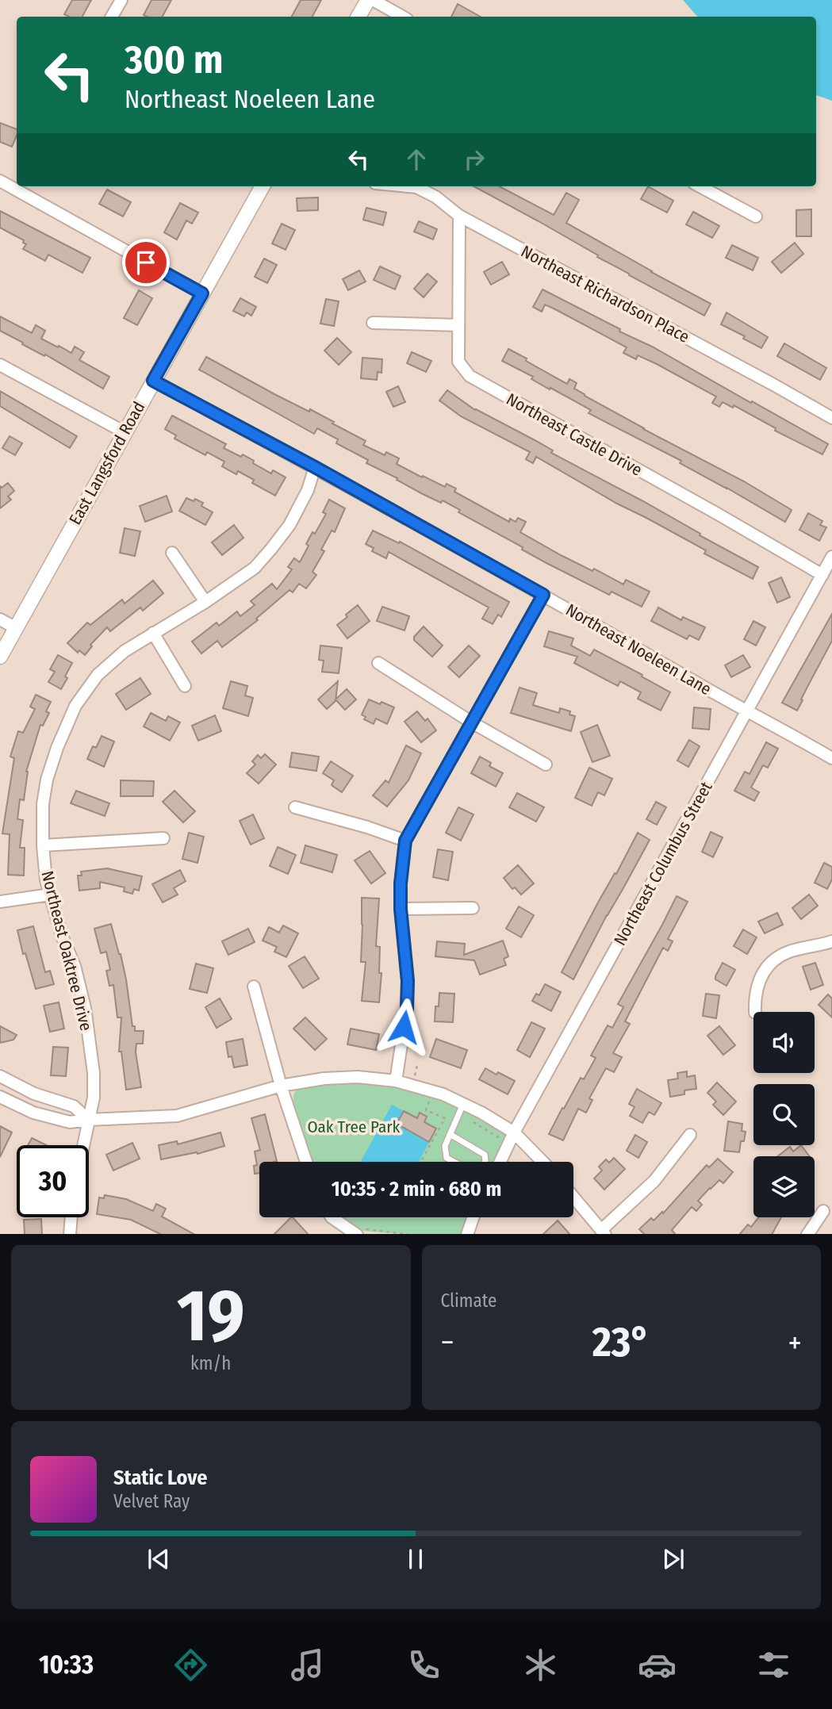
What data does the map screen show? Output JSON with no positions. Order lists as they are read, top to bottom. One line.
{"streets":{"street":["Northeast Richardson Place","Northeast Castle Drive","East Langsford Road","Northeast Noeleen Lane","Northeast Columbus Street","Northeast Oaktree Drive"]},"crossings":[["Northeast Richardson Place","Northeast Castle Drive"],["Northeast Castle Drive","Northeast Columbus Street"],["East Langsford Road","Northeast Noeleen Lane"],["Northeast Noeleen Lane","Northeast Columbus Street"],["Northeast Noeleen Lane","Northeast Oaktree Drive"]],"parks":["Oak Tree Park"],"page":{"turn":["300 m","Northeast Noeleen Lane"],"limit":"30","trip":"10:35 · 2 min · 680 m","tile":[["19","km/h"],"Climate"],"heat":["−","23°","+"],"song":["Static Love","Velvet Ray"],"tabs":"10:33"}}
